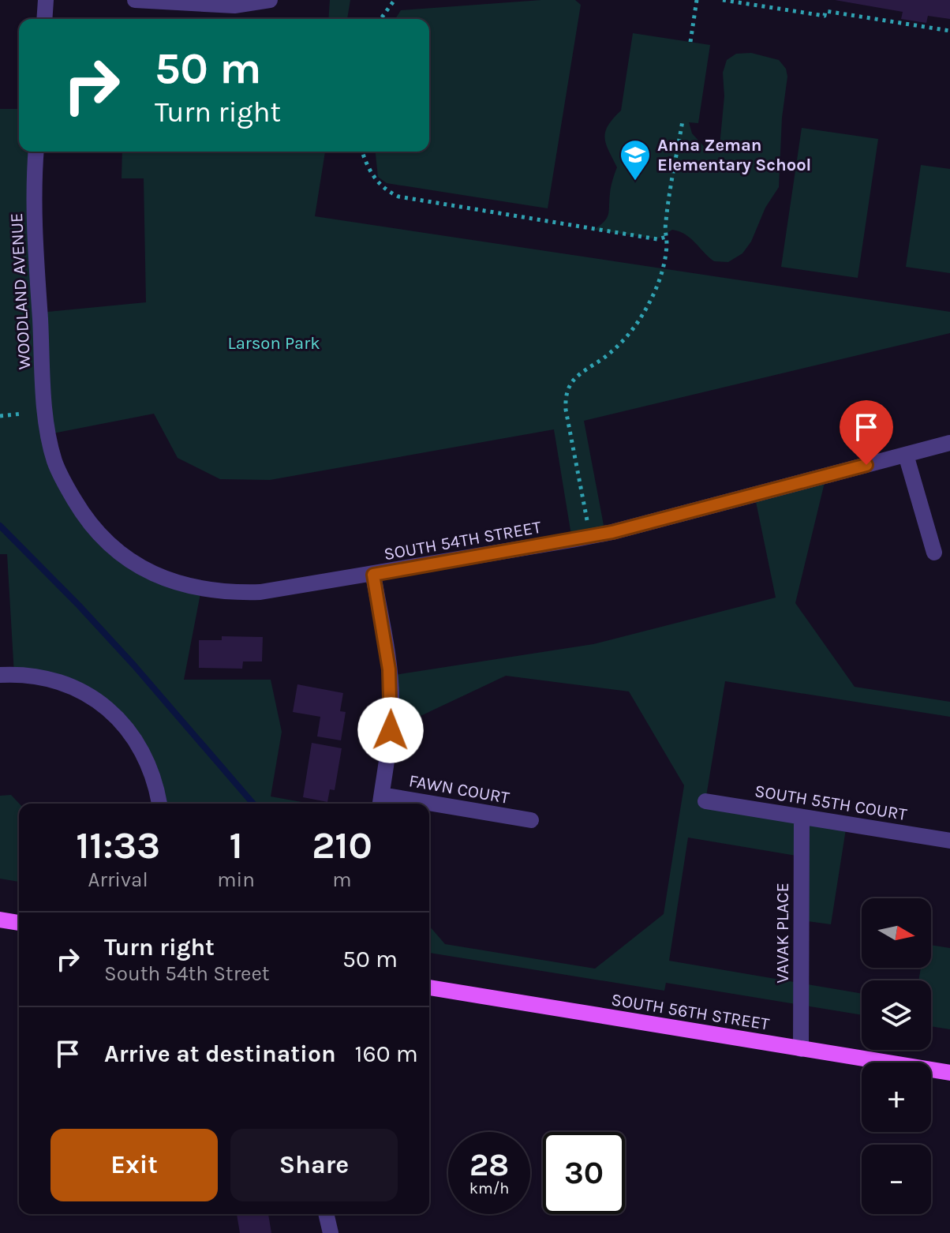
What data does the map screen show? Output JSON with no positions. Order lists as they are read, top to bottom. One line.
{"streets":{"main road":["SOUTH 56TH STREET"],"street":["WOODLAND AVENUE","SOUTH 54TH STREET","FAWN COURT","SOUTH 55TH COURT","VAVAK PLACE"]},"crossings":[["WOODLAND AVENUE","SOUTH 54TH STREET"],["SOUTH 55TH COURT","VAVAK PLACE"],["VAVAK PLACE","SOUTH 56TH STREET"]],"parks":["Larson Park"],"places":{"school or university":["Anna Zeman Elementary School"]},"north":"right","page":{"turn":["50 m","Turn right"],"eta":["11:33","Arrival","1","min","210","m"],"map_buttons":["+","−"],"list":[{"name":"Turn right","note":"South 54th Street","value":"50 m"},{"name":"Arrive at destination","value":"160 m"}],"buttons":["Exit","Share"],"speed":"28 km/h","limit":"30"}}
